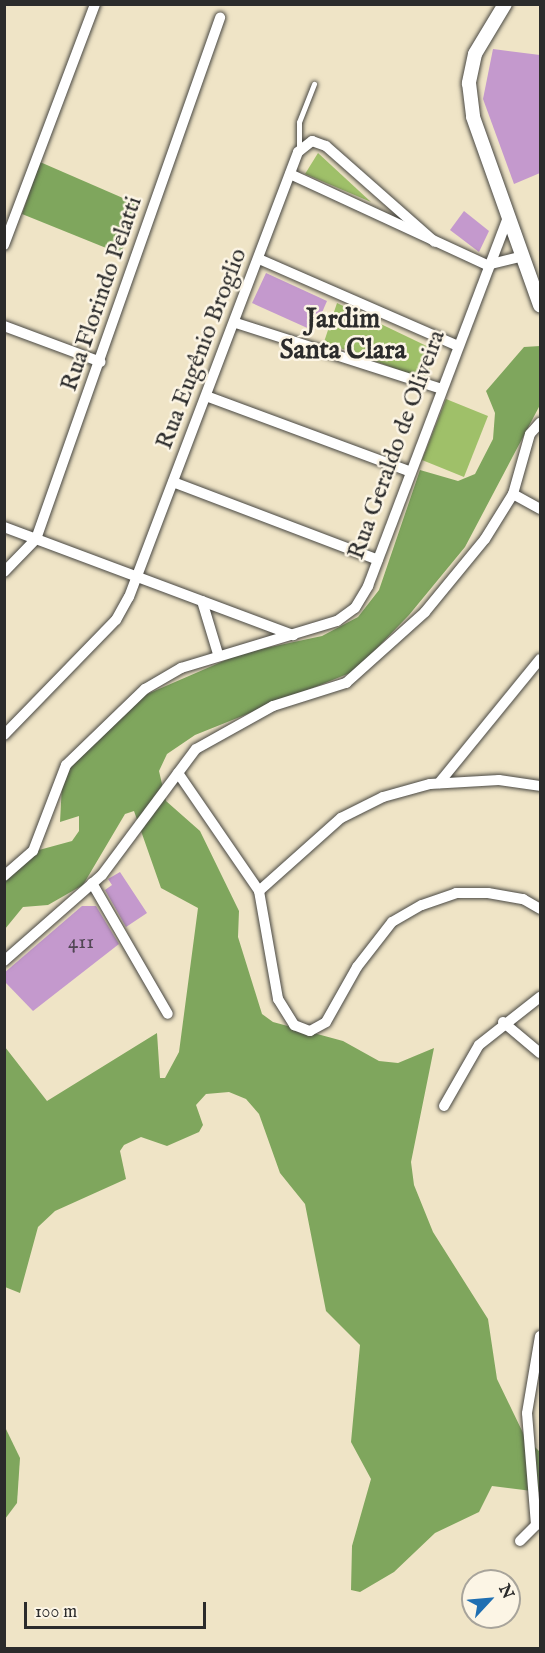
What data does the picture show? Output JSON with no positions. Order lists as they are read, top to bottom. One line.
{"streets":{"street":["Rua Florindo Pelatti","Rua Eugênio Broglio","Rua Geraldo de Oliveira"]},"districts":["Jardim Santa Clara"],"house_numbers":["411"],"scale_bar":"100 m","north":"top right"}
